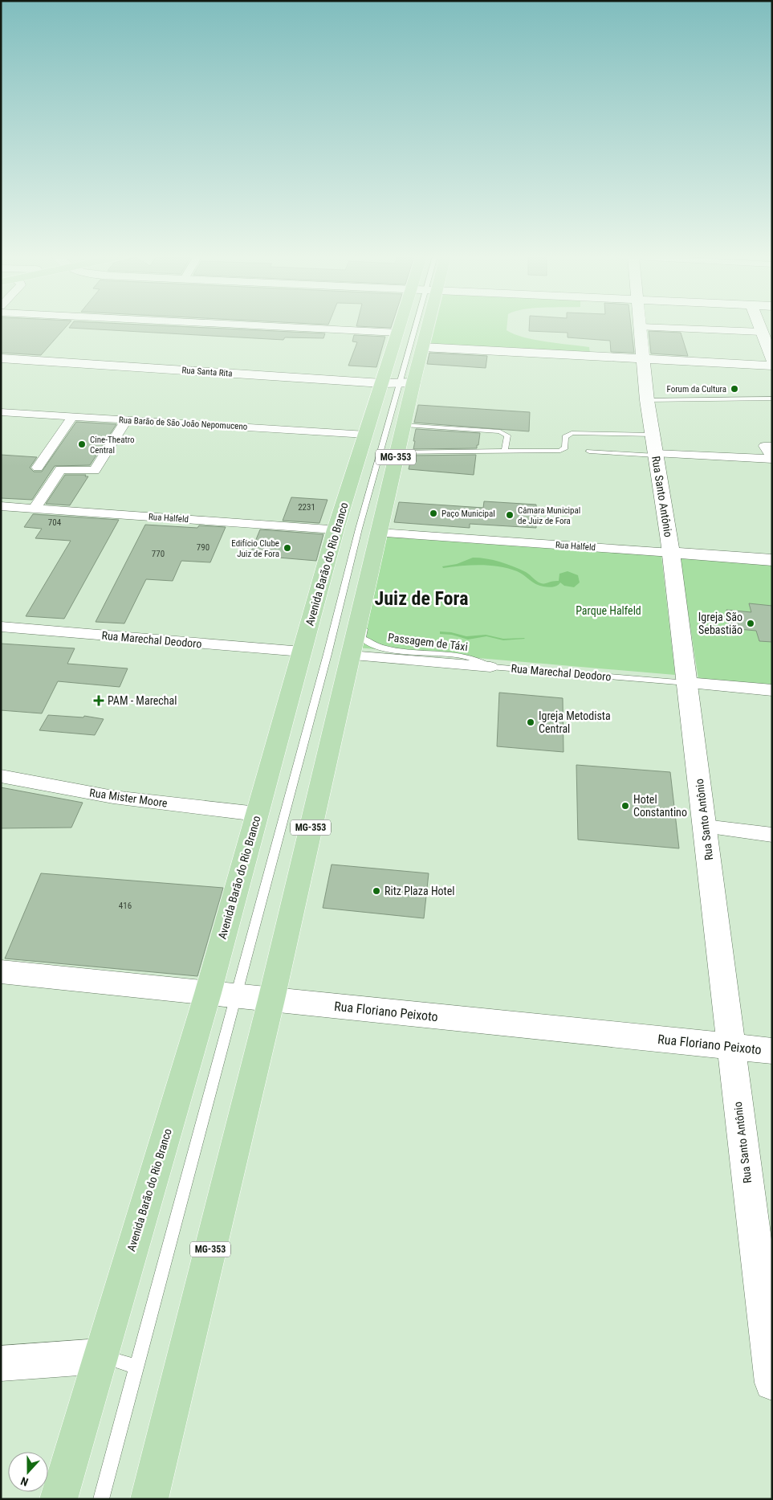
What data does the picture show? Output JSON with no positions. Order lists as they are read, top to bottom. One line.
{"streets":{"main road":["MG-353","Avenida Barão do Rio Branco"],"street":["Rua Santa Rita","Rua Barão de São João Nepomuceno","Rua Santo Antônio","Rua Halfeld","Rua Marechal Deodoro","Rua Mister Moore","Rua Floriano Peixoto"],"lane":["Passagem de Táxi"]},"crossings":[["Rua Santa Rita","Avenida Barão do Rio Branco"],["Rua Barão de São João Nepomuceno","Avenida Barão do Rio Branco"],["Rua Santo Antônio","Rua Halfeld"],["Rua Santo Antônio","Rua Marechal Deodoro"],["Rua Santo Antônio","Rua Floriano Peixoto"],["Rua Halfeld","Avenida Barão do Rio Branco"],["Avenida Barão do Rio Branco","Rua Marechal Deodoro"],["Avenida Barão do Rio Branco","Passagem de Táxi"],["Avenida Barão do Rio Branco","Rua Mister Moore"],["Avenida Barão do Rio Branco","Rua Floriano Peixoto"],["Rua Marechal Deodoro","Passagem de Táxi"]],"districts":["Juiz de Fora"],"parks":["Parque Halfeld"],"places":{"other":["Forum da Cultura","Cine-Theatro Central","Paço Municipal","Câmara Municipal de Juiz de Fora","Edifício Clube Juiz de Fora","Igreja São Sebastião","Igreja Metodista Central","Hotel Constantino","Ritz Plaza Hotel"],"health":["PAM - Marechal"]},"house_numbers":["2231","704","790","770","416"],"north":"bottom"}
